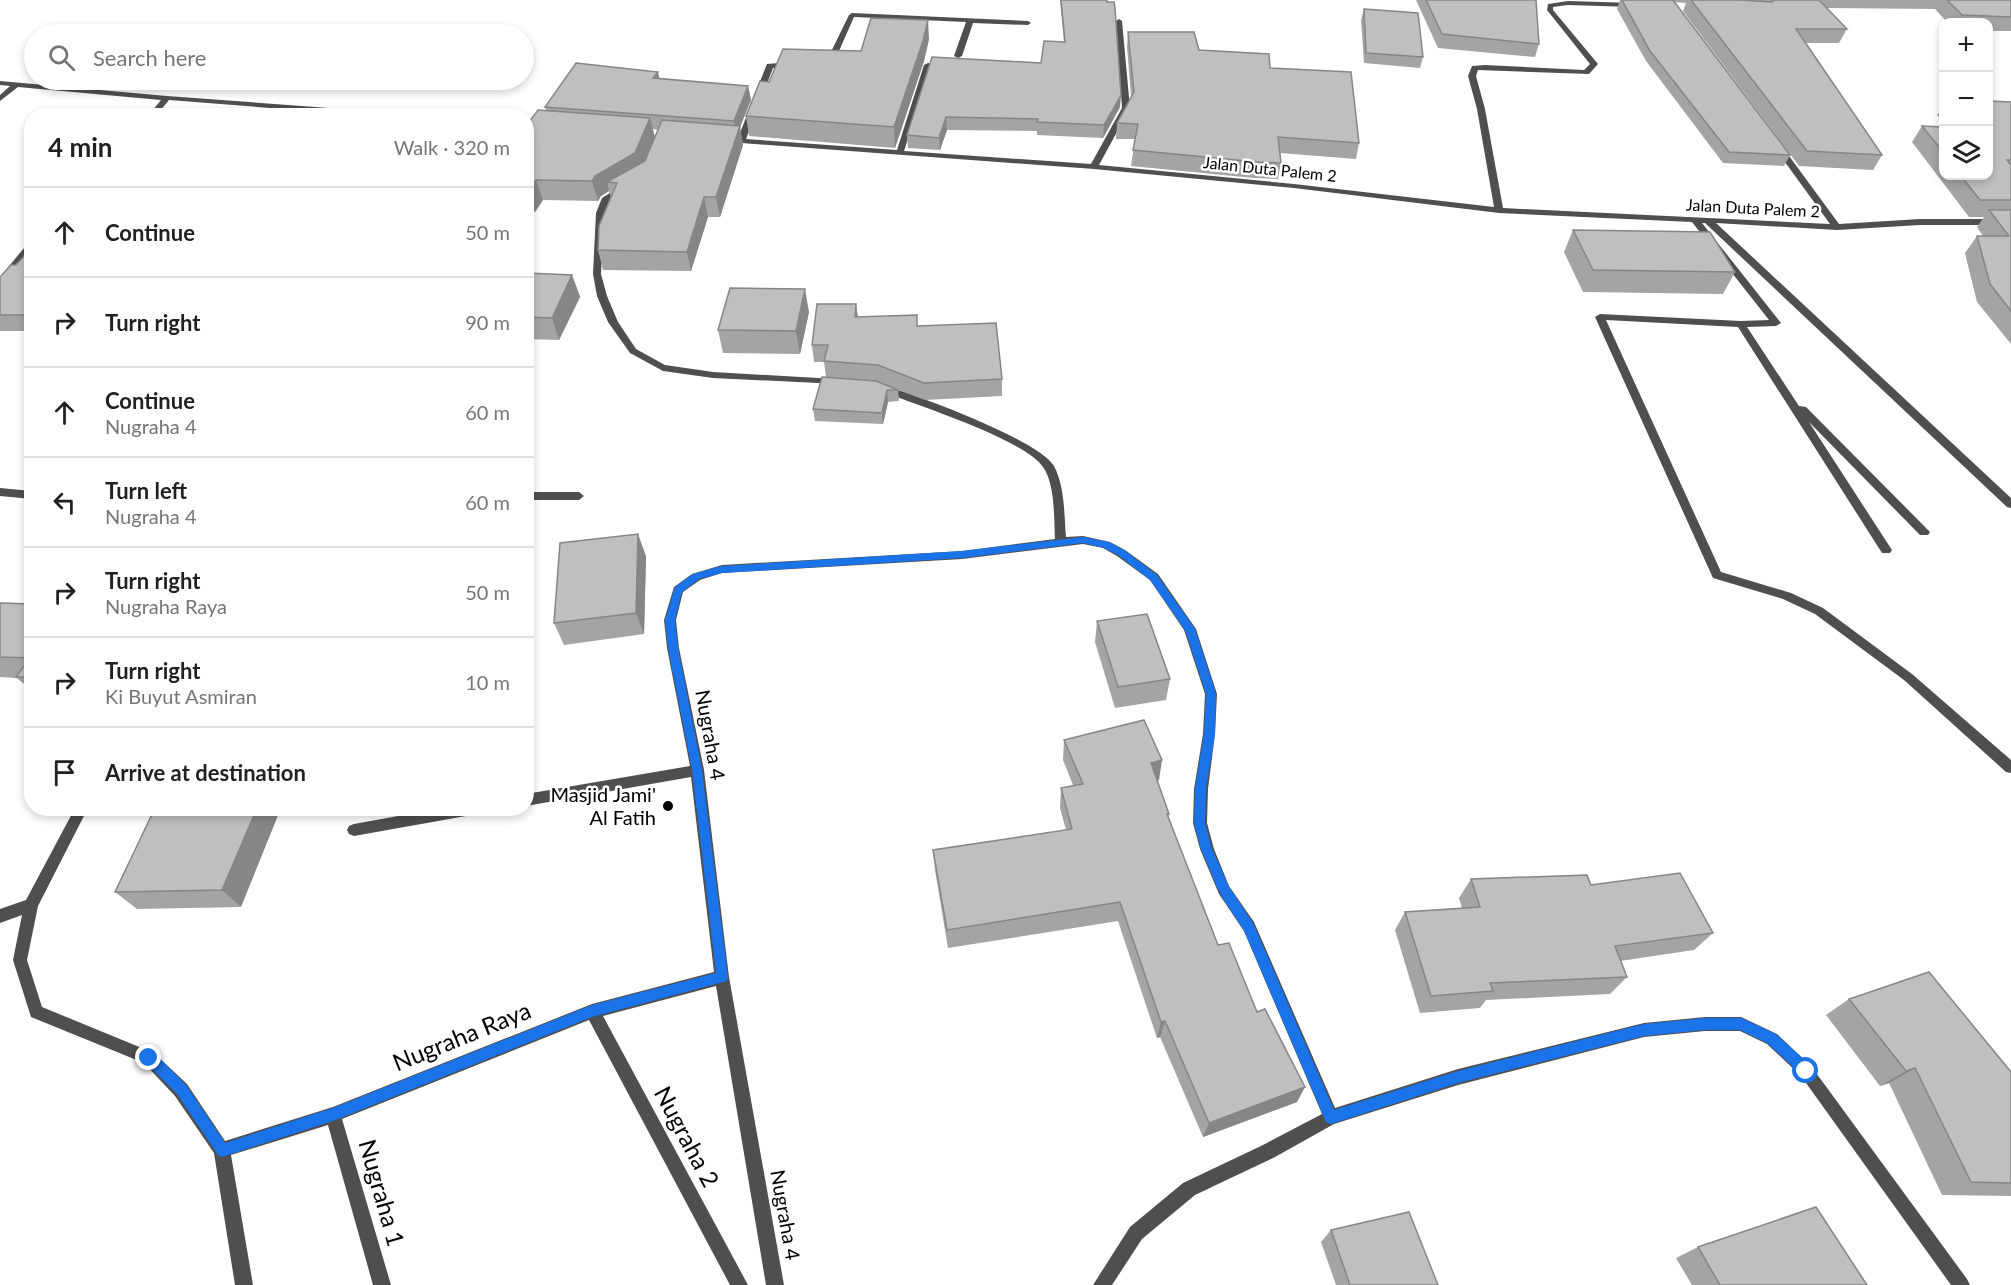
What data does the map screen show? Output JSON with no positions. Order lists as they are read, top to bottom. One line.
{"streets":{"street":["Jalan Duta Palem 2","Nugraha 4","Nugraha Raya","Nugraha 2","Nugraha 1"]},"crossings":[["Nugraha 4","Nugraha Raya"],["Nugraha Raya","Nugraha 2"],["Nugraha Raya","Nugraha 1"]],"places":["Masjid Jami' Al Fatih"],"page":{"map_buttons":["+","−"],"search":"Search here","heading":["4 min","Walk · 320 m"],"list":[["Continue","50 m"],["Turn right","90 m"],["Continue","Nugraha 4","60 m"],["Turn left","Nugraha 4","60 m"],["Turn right","Nugraha Raya","50 m"],["Turn right","Ki Buyut Asmiran","10 m"],"Arrive at destination"]}}
